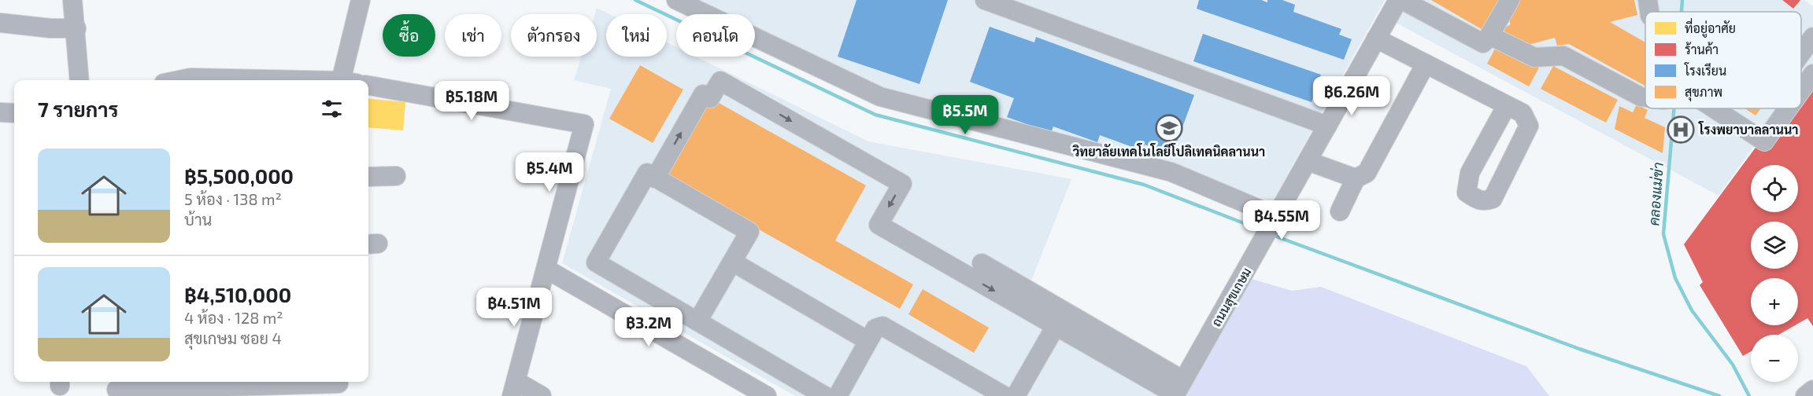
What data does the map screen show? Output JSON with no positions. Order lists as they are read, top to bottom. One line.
{"streets":{"street":["ถนนสุขเกษม"]},"water":["คลองแม่ข่า"],"places":{"school or university":["วิทยาลัยเทคโนโลยีโปลิเทคนิคลานนา"],"hospital":["โรงพยาบาลลานนา"]},"legend":["ที่อยู่อาศัย","ร้านค้า","โรงเรียน","สุขภาพ"],"page":{"chip":["ซื้อ","เช่า","ตัวกรอง","ใหม่","คอนโด"],"price":["฿6.26M","฿5.18M","฿5.5M","฿5.4M","฿4.55M","฿4.51M","฿3.2M"],"heading":"7 รายการ","list":[{"name":"฿5,500,000","note":"5 ห้อง · 138 m² · บ้าน"},{"name":"฿4,510,000","note":"4 ห้อง · 128 m² · สุขเกษม ซอย 4"}],"map_buttons":["+","−"]}}
